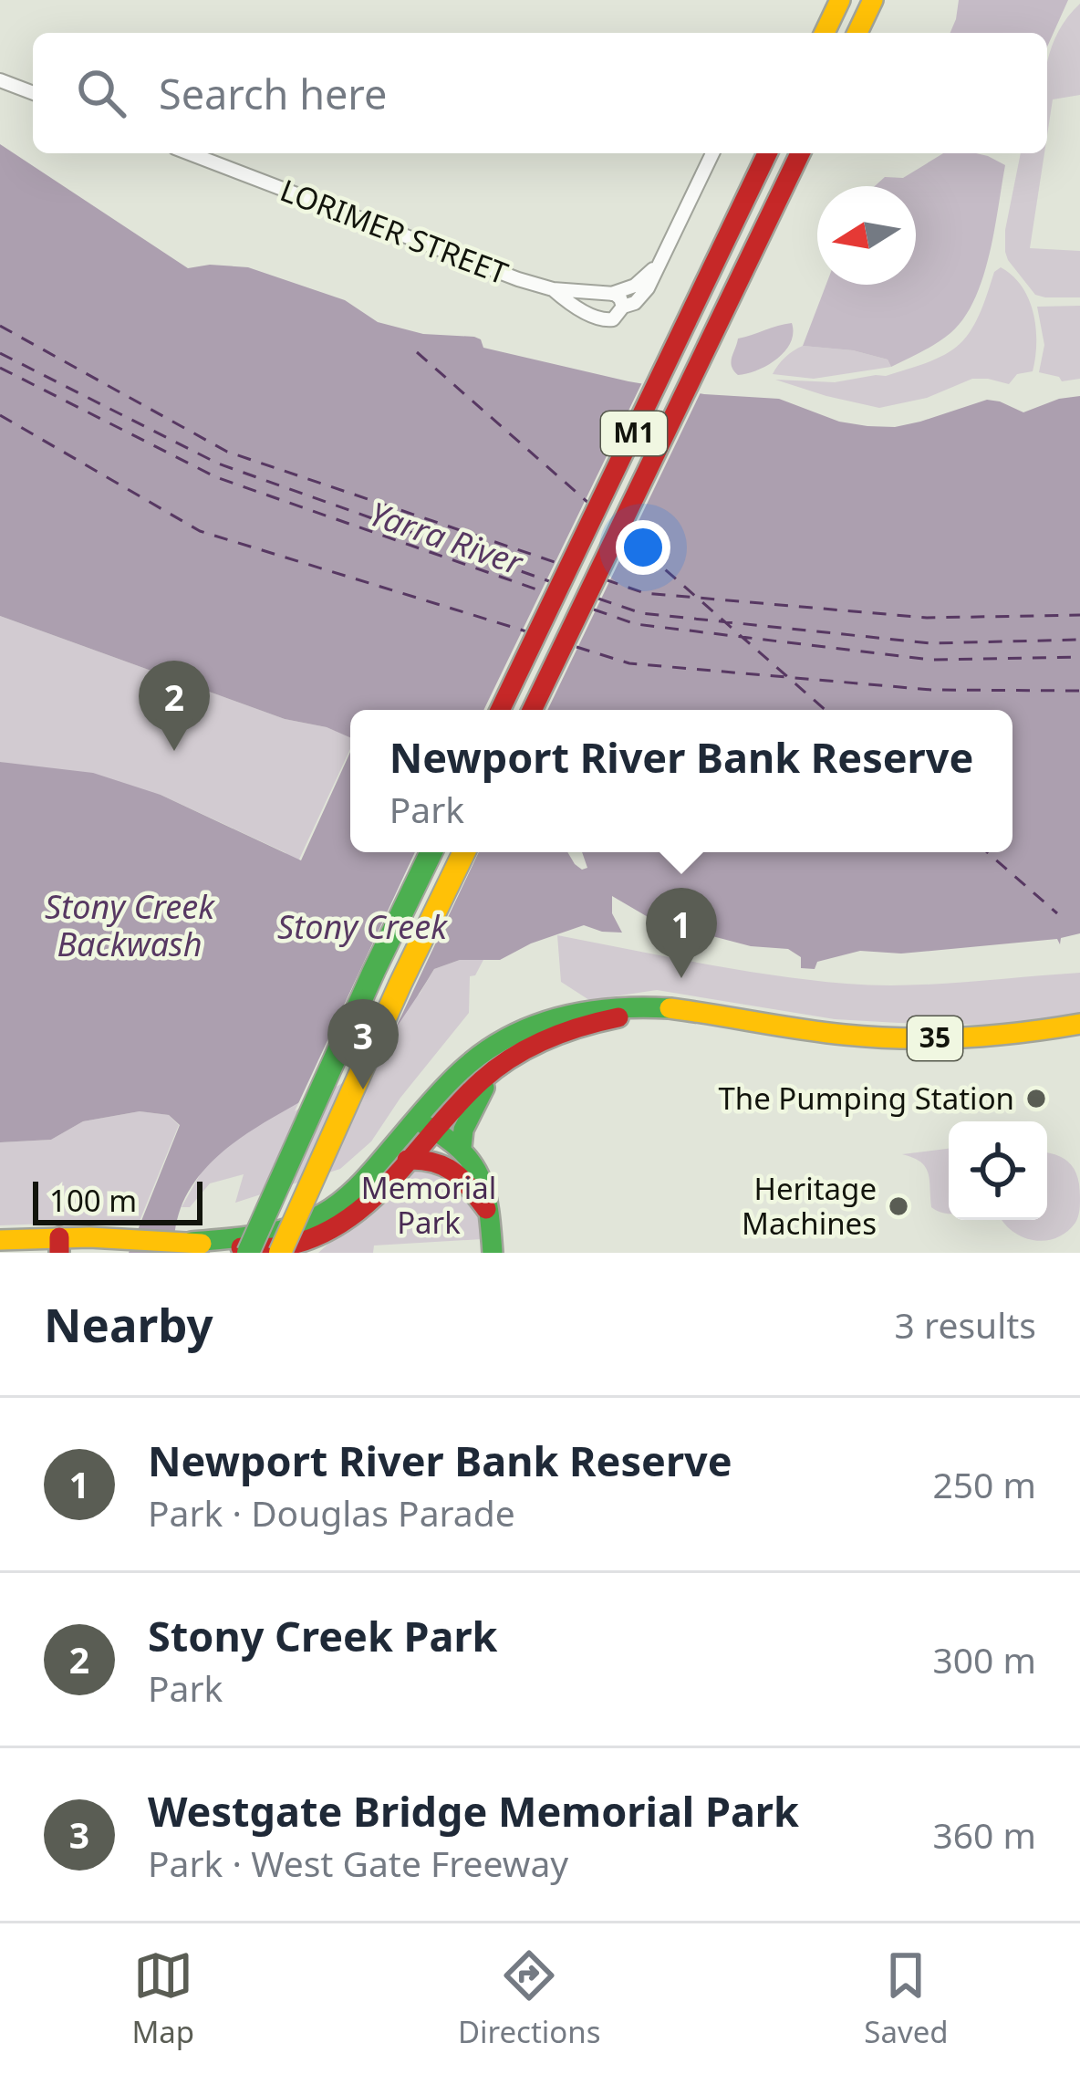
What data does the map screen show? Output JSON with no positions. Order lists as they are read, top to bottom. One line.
{"streets":{"main road":["M1","35"],"street":["LORIMER STREET"]},"water":["Yarra River","Stony Creek Backwash","Stony Creek"],"parks":["Memorial Park"],"places":["The Pumping Station","Heritage Machines"],"scale_bar":"100 m","north":"left","page":{"search":"Search here","pins":["2","1","3"],"popup":["Newport River Bank Reserve","Park"],"scale":"100 m","heading":["Nearby","3 results"],"list":[{"mark":"1","name":"Newport River Bank Reserve","note":"Park · Douglas Parade","value":"250 m"},{"mark":"2","name":"Stony Creek Park","note":"Park","value":"300 m"},{"mark":"3","name":"Westgate Bridge Memorial Park","note":"Park · West Gate Freeway","value":"360 m"}],"nav":["Map","Directions","Saved"]}}
